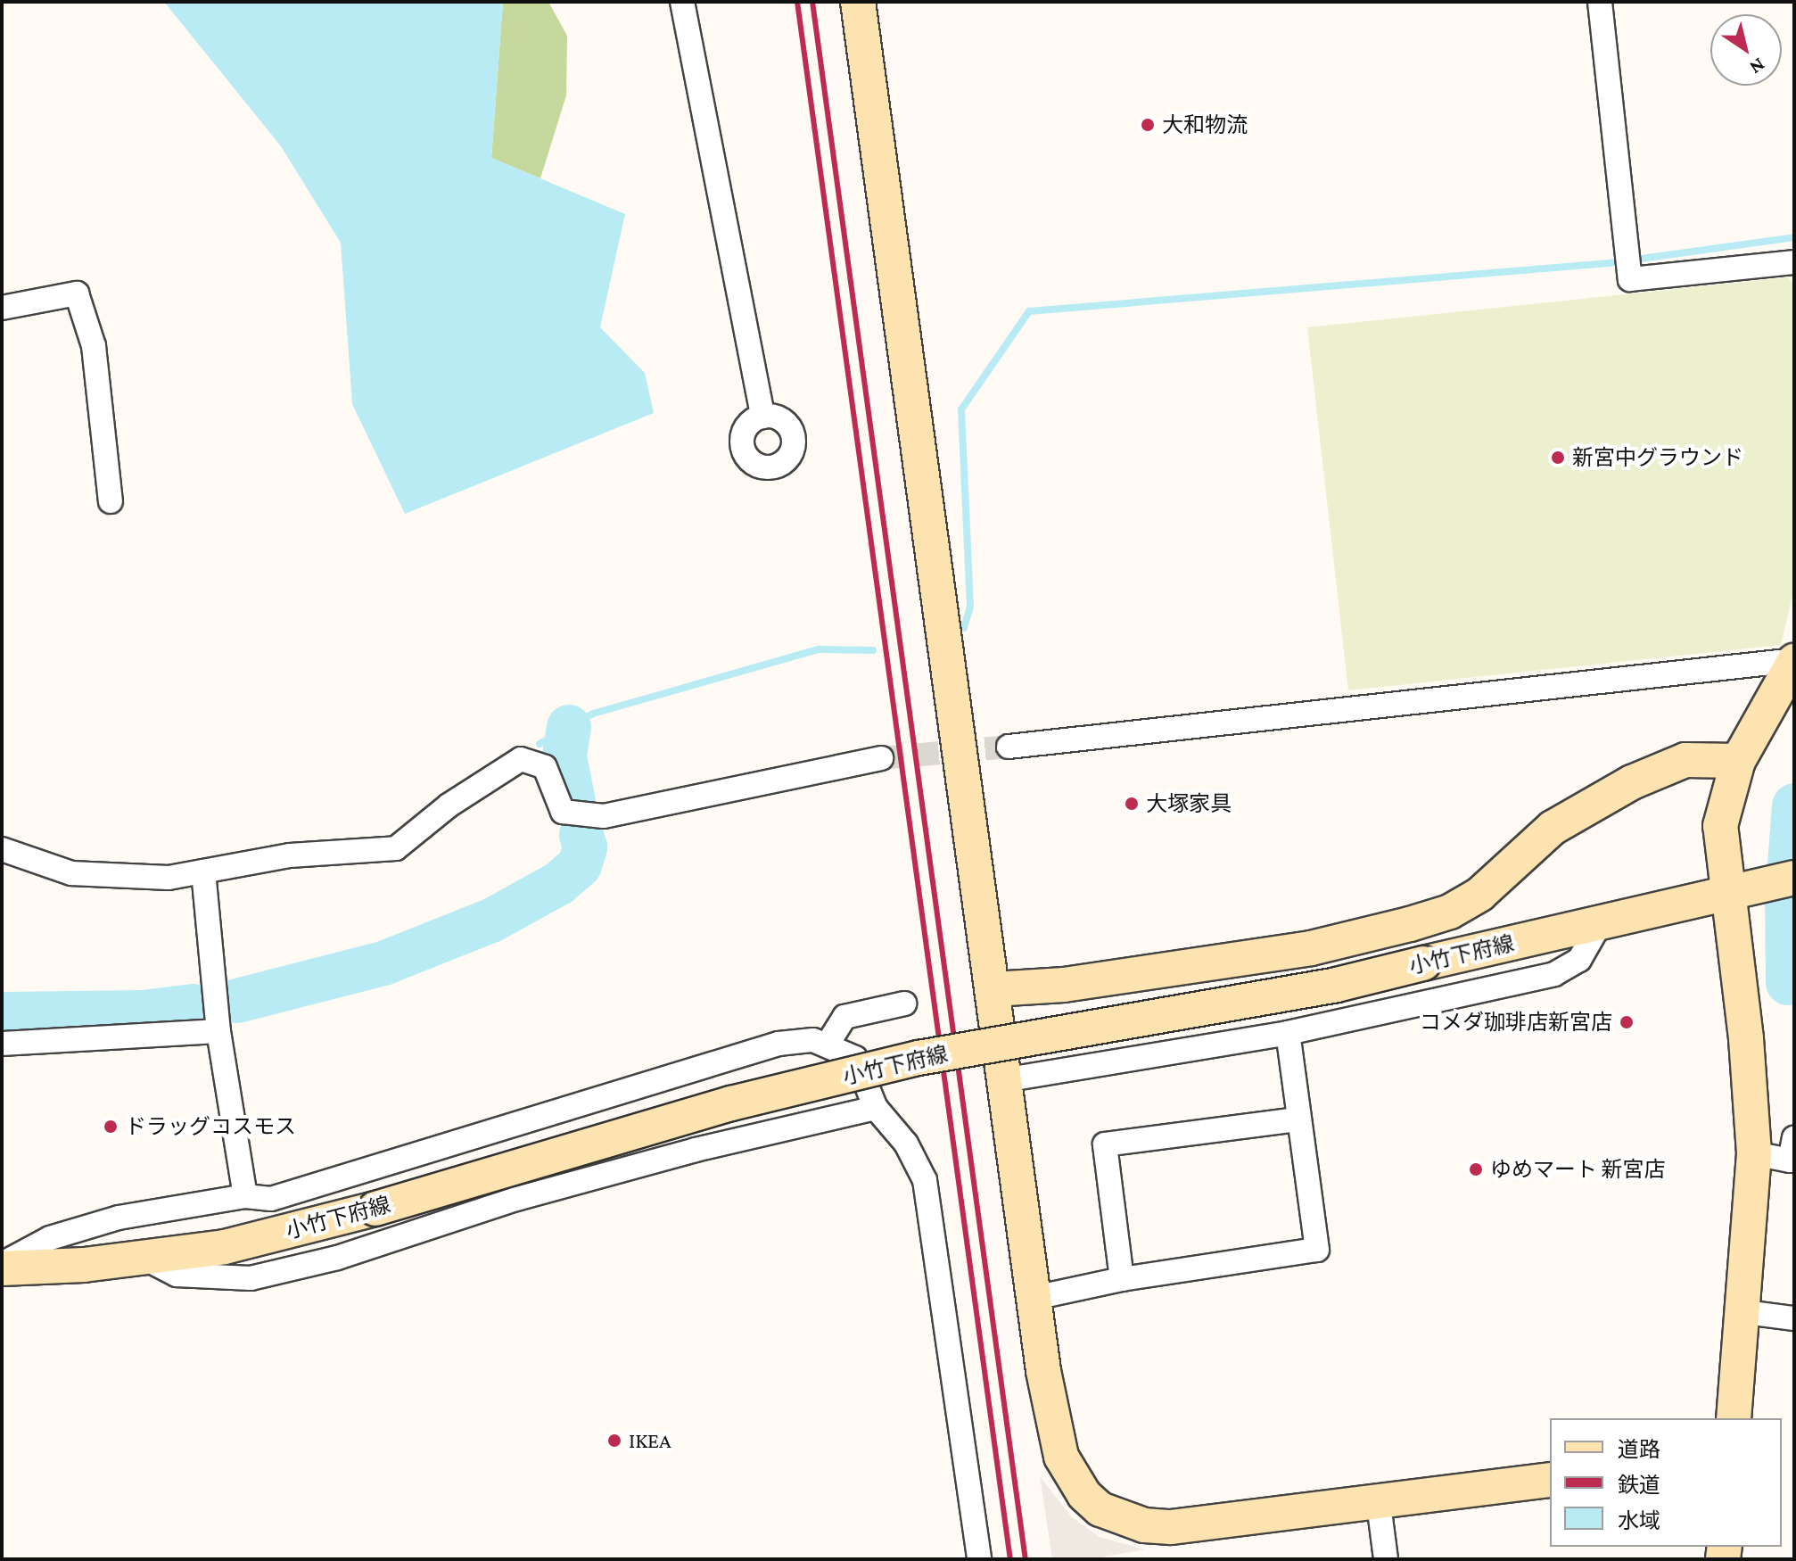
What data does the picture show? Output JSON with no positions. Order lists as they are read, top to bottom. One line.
{"streets":{"street":["小竹下府線"]},"places":["大和物流","新宮中グラウンド","大塚家具","コメダ珈琲店新宮店","ドラッグコスモス","ゆめマート 新宮店","IKEA"],"legend":["道路","鉄道","水域"],"north":"bottom right"}
